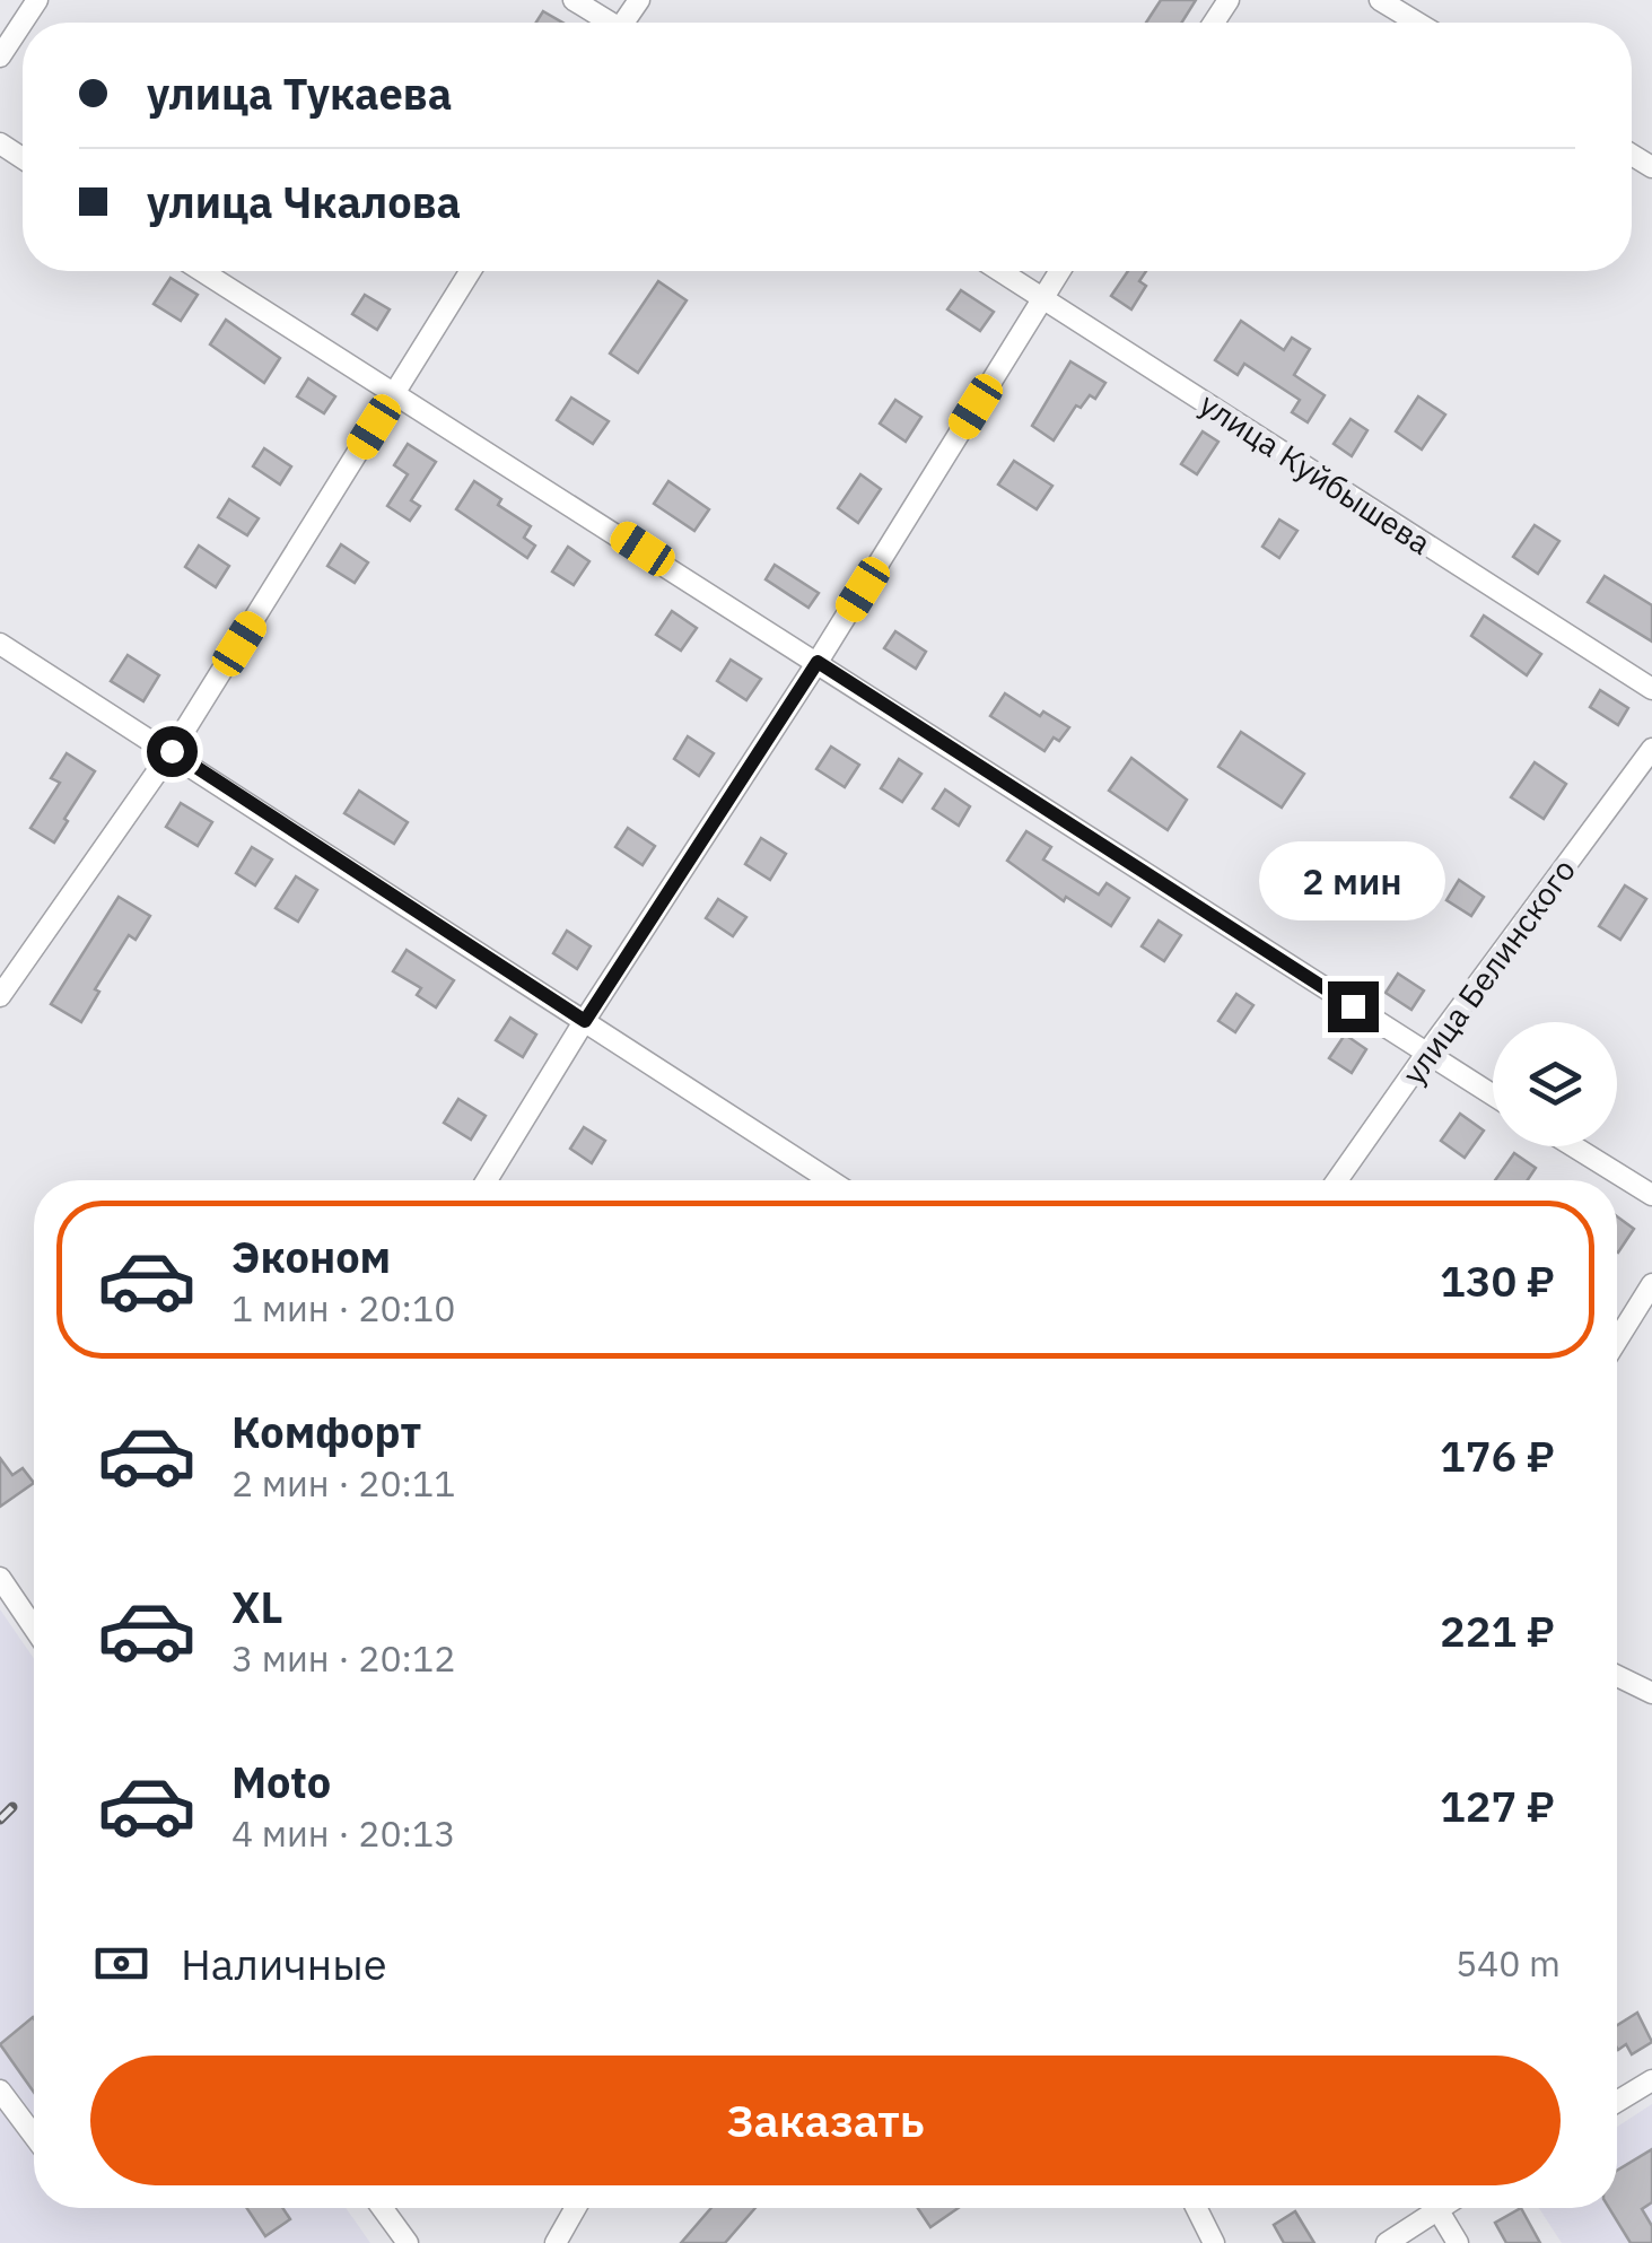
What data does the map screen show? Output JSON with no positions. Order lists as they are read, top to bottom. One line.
{"streets":{"street":["улица Куйбышева","улица Белинского"]},"page":{"banner":["улица Тукаева","улица Чкалова"],"bubble":"2 мин","list":[{"name":"Эконом","note":"1 мин · 20:10","value":"130 ₽"},{"name":"Комфорт","note":"2 мин · 20:11","value":"176 ₽"},{"name":"XL","note":"3 мин · 20:12","value":"221 ₽"},{"name":"Moto","note":"4 мин · 20:13","value":"127 ₽"}],"pay":["Наличные","540 m"],"buttons":"Заказать"}}
